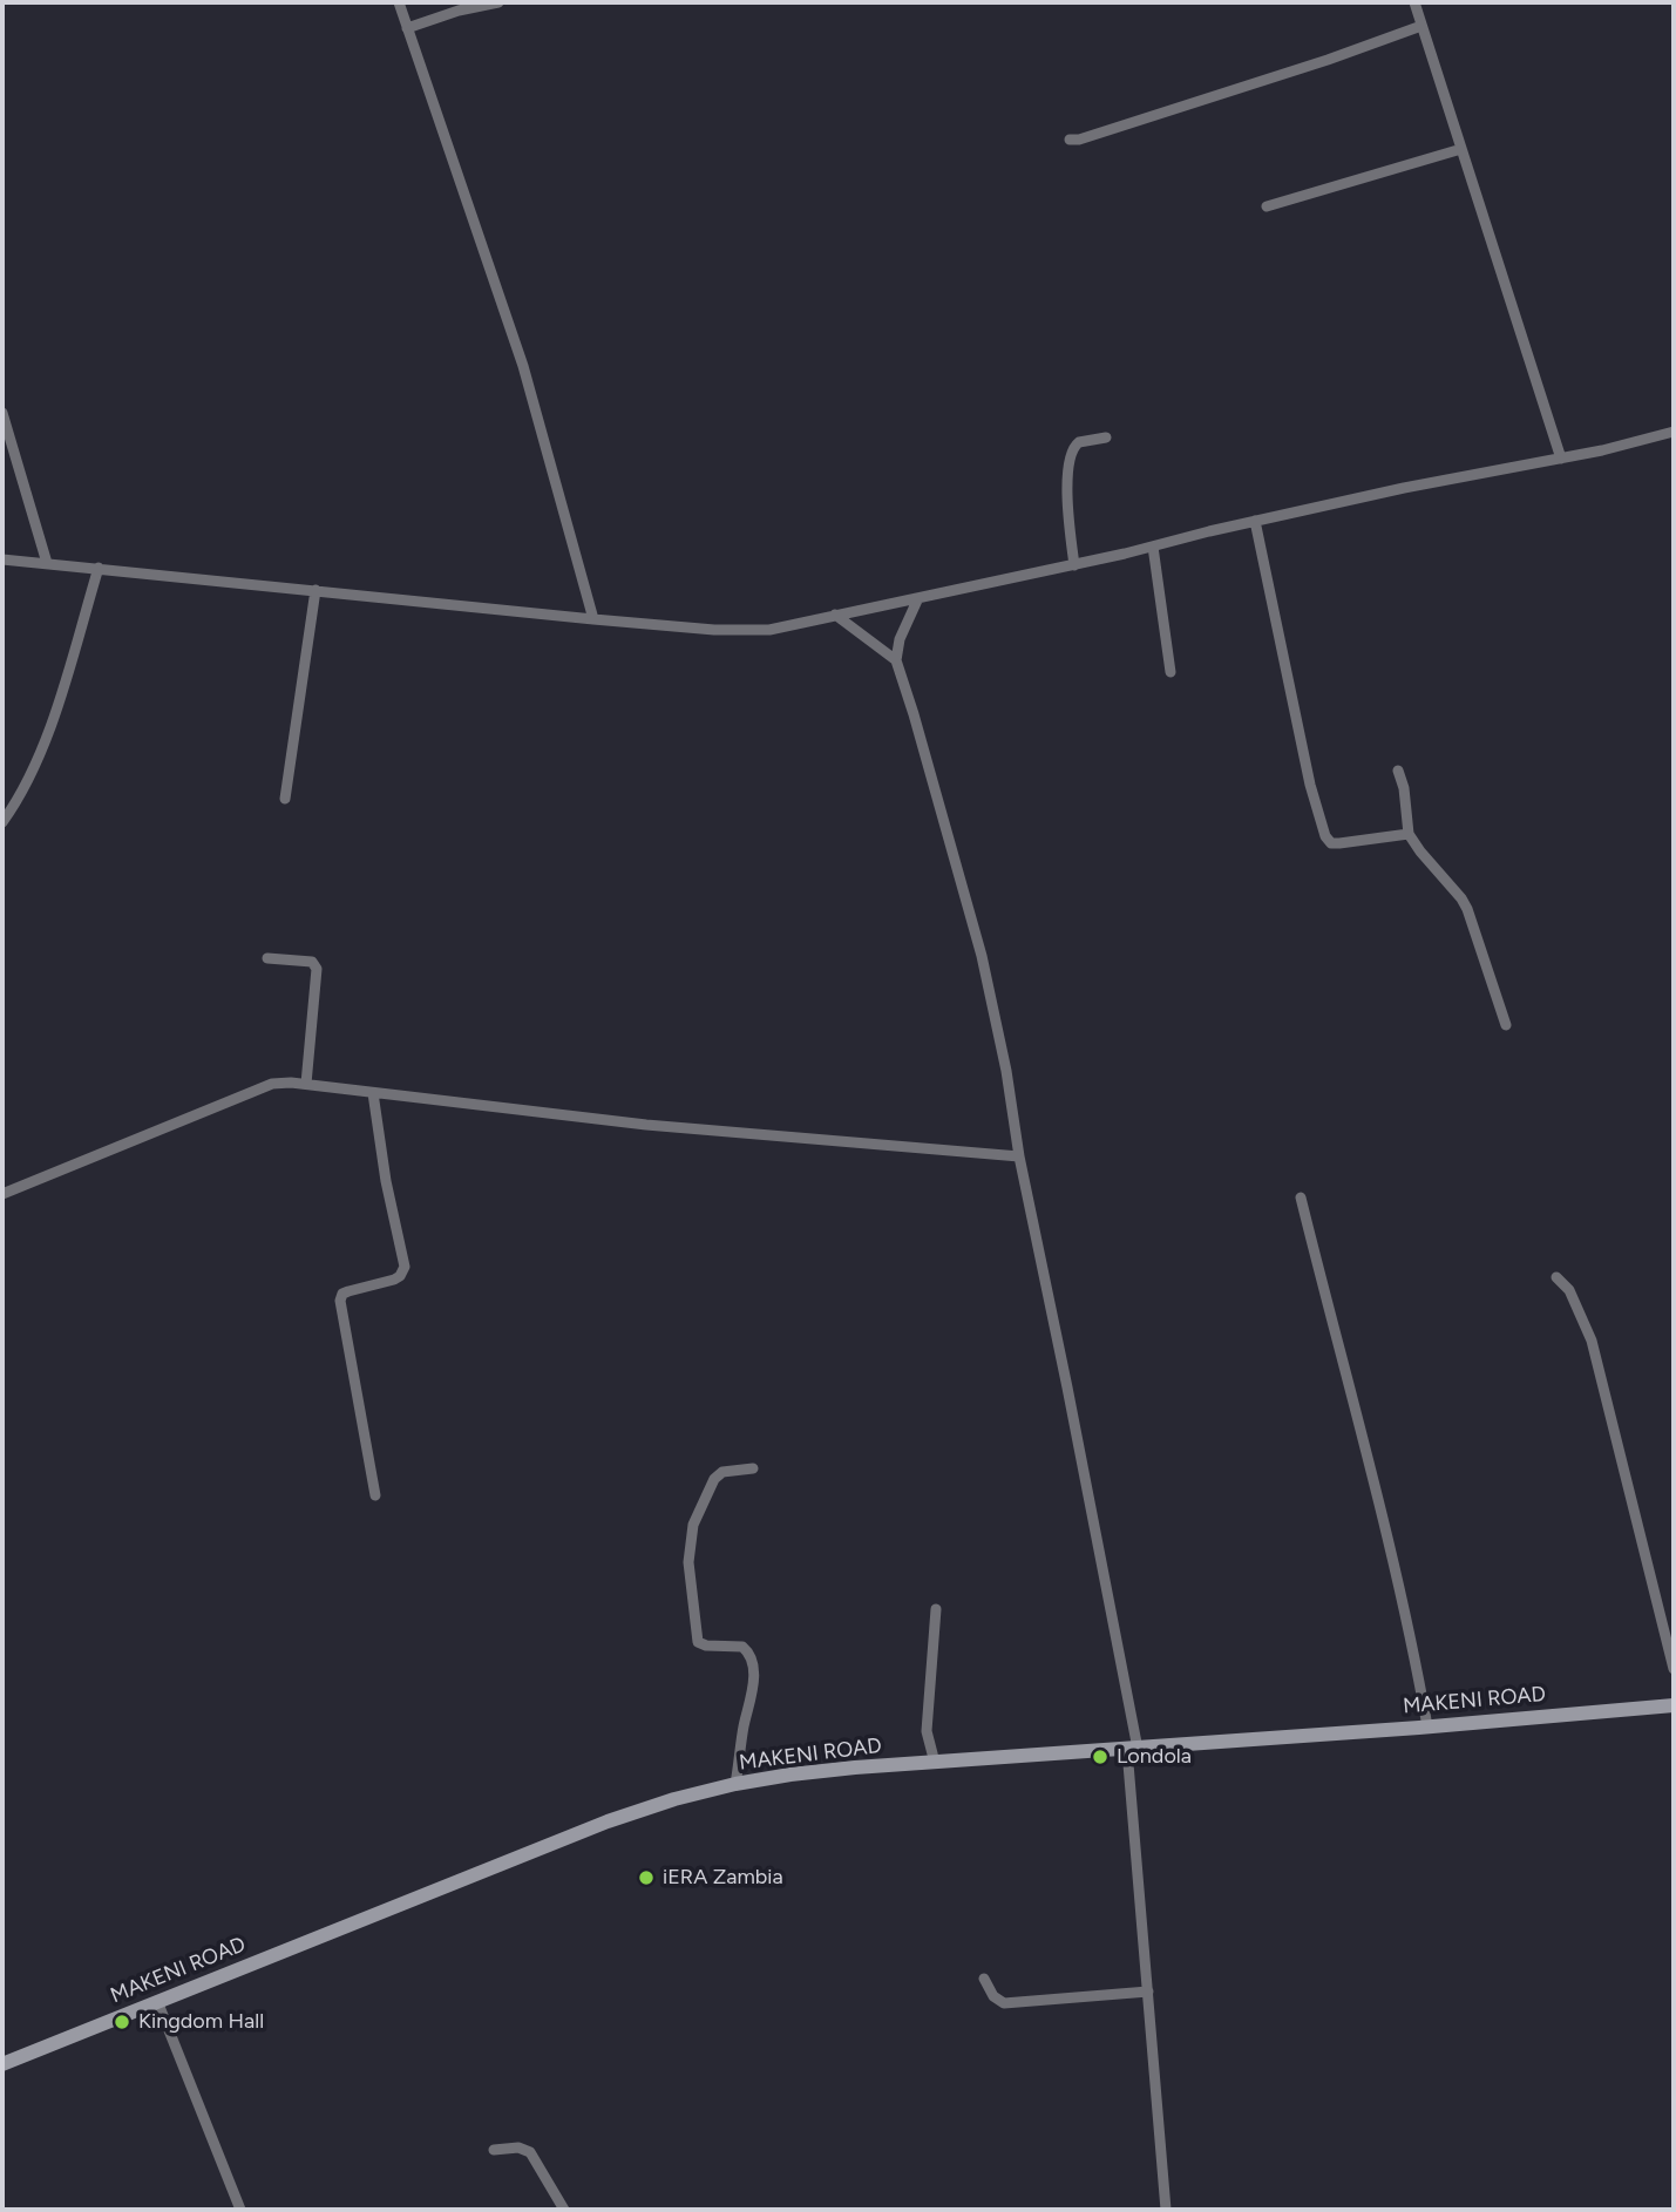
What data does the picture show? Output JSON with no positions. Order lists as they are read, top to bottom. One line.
{"streets":{"main road":["MAKENI ROAD"]},"places":["Londola","iERA Zambia","Kingdom Hall"]}
